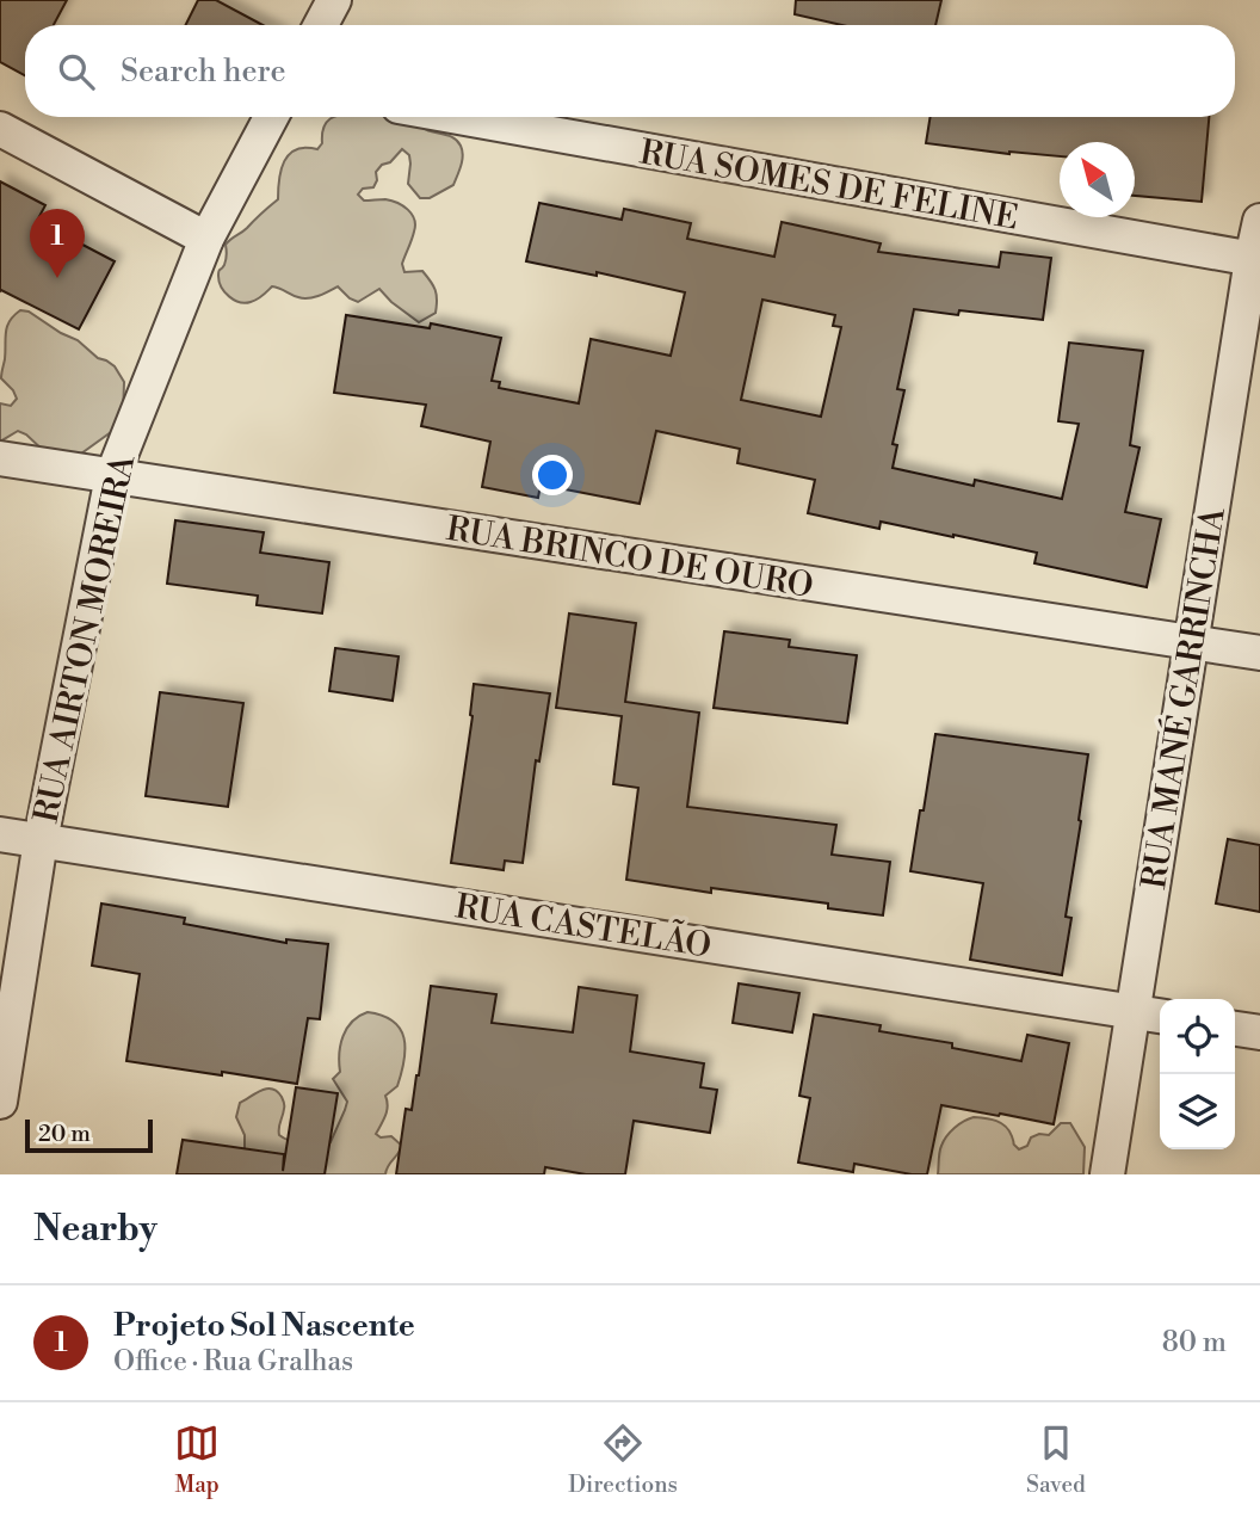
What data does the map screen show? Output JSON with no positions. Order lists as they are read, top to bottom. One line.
{"streets":{"street":["RUA SOMES DE FELINE","RUA BRINCO DE OURO","RUA AIRTON MOREIRA","RUA MANÉ GARRINCHA","RUA CASTELÃO"]},"crossings":[["RUA SOMES DE FELINE","RUA MANÉ GARRINCHA"],["RUA BRINCO DE OURO","RUA AIRTON MOREIRA"],["RUA BRINCO DE OURO","RUA MANÉ GARRINCHA"],["RUA AIRTON MOREIRA","RUA CASTELÃO"],["RUA MANÉ GARRINCHA","RUA CASTELÃO"]],"scale_bar":"20 m","north":"top left","page":{"search":"Search here","pins":"1","scale":"20 m","heading":"Nearby","list":[{"mark":"1","name":"Projeto Sol Nascente","note":"Office · Rua Gralhas","value":"80 m"}],"nav":["Map","Directions","Saved"]}}
